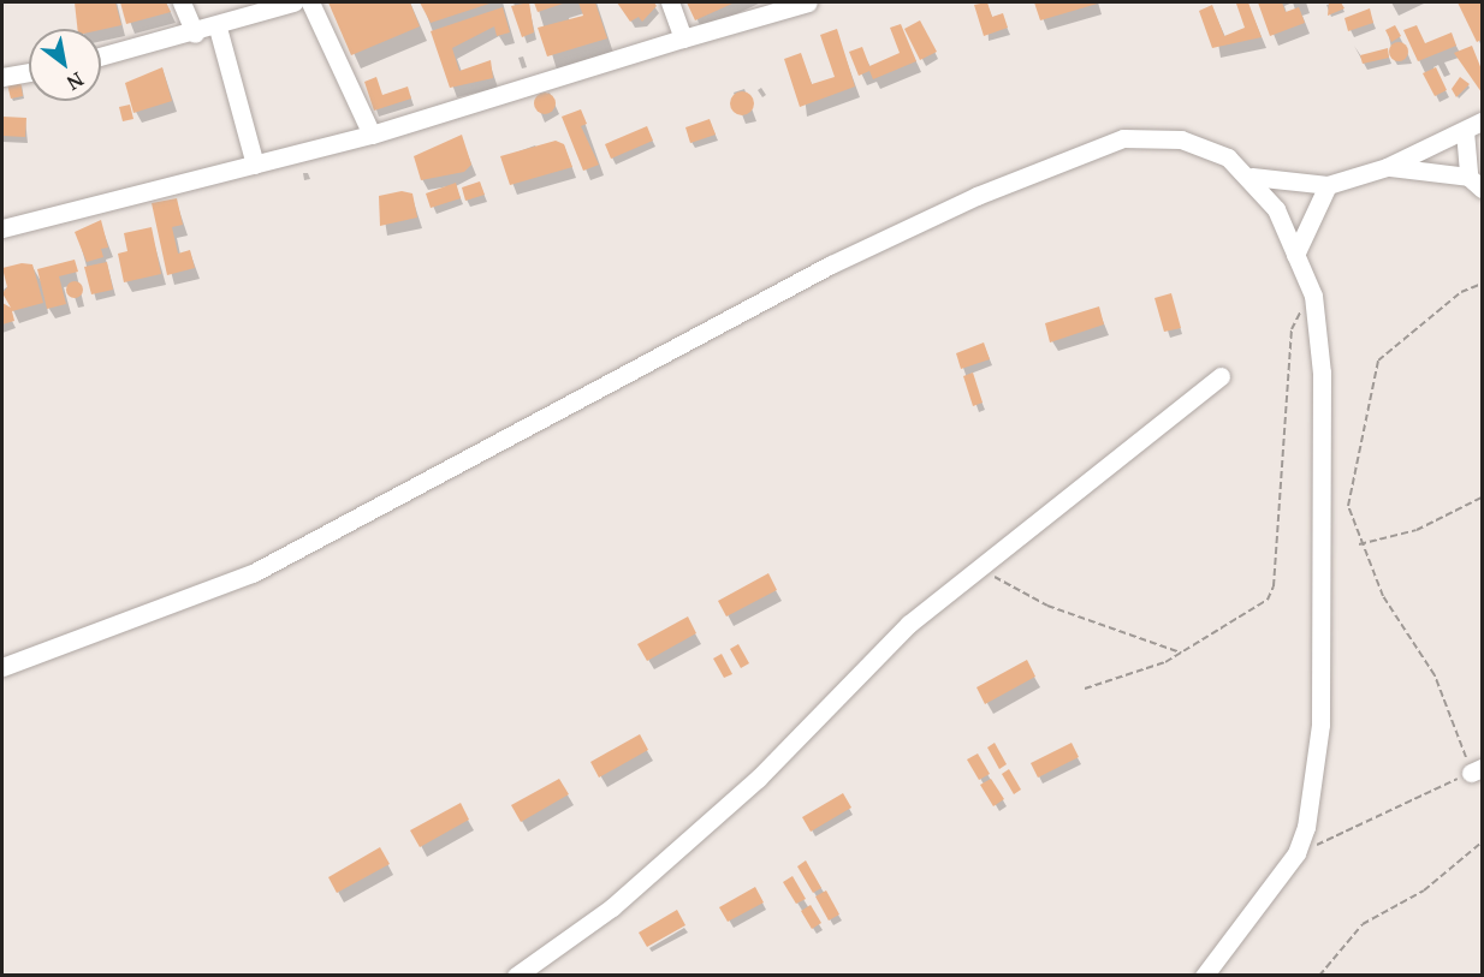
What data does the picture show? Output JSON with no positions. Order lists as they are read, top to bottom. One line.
{"north":"bottom right"}
